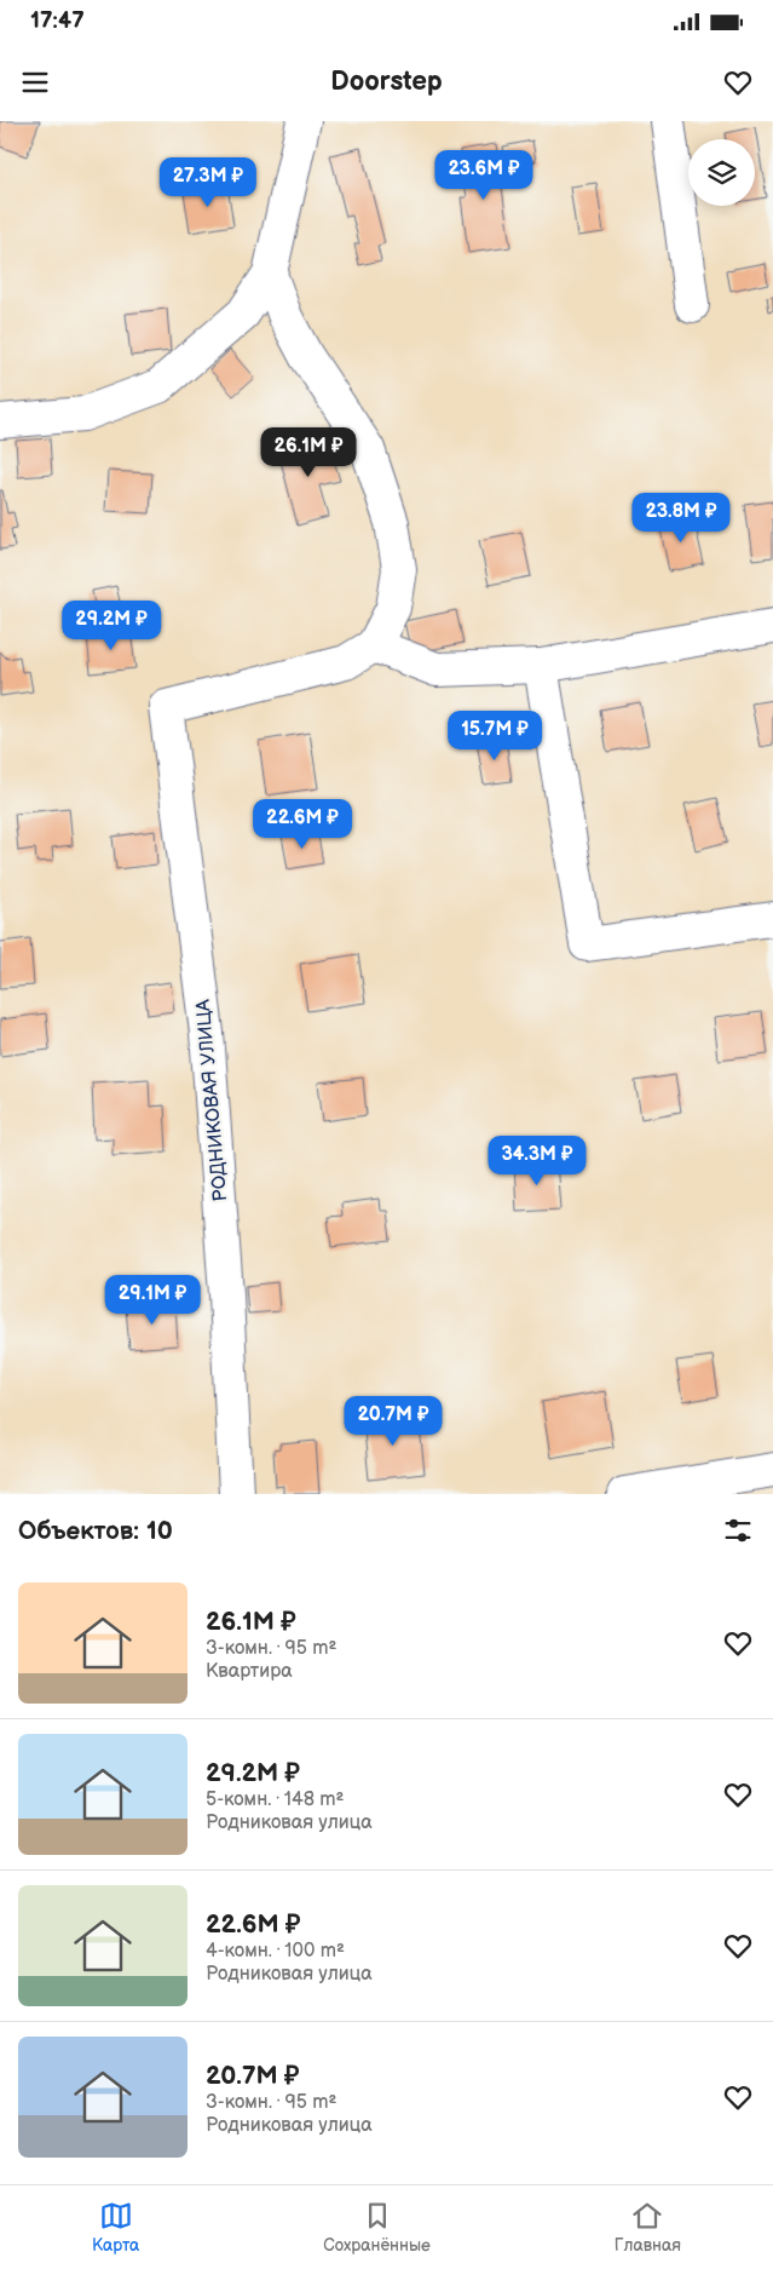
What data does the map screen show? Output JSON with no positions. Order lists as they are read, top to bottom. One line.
{"streets":{"street":["РОДНИКОВАЯ УЛИЦА"]},"page":{"status":"17:47","header":"Doorstep","price":["23.6M ₽","27.3M ₽","26.1M ₽","23.8M ₽","29.2M ₽","15.7M ₽","22.6M ₽","34.3M ₽","29.1M ₽","20.7M ₽"],"heading":"Объектов: 10","list":[{"name":"26.1M ₽","note":"3-комн. · 95 m² · Квартира"},{"name":"29.2M ₽","note":"5-комн. · 148 m² · Родниковая улица"},{"name":"22.6M ₽","note":"4-комн. · 100 m² · Родниковая улица"},{"name":"20.7M ₽","note":"3-комн. · 95 m² · Родниковая улица"}],"tabs":["Карта","Сохранённые","Главная"]}}
